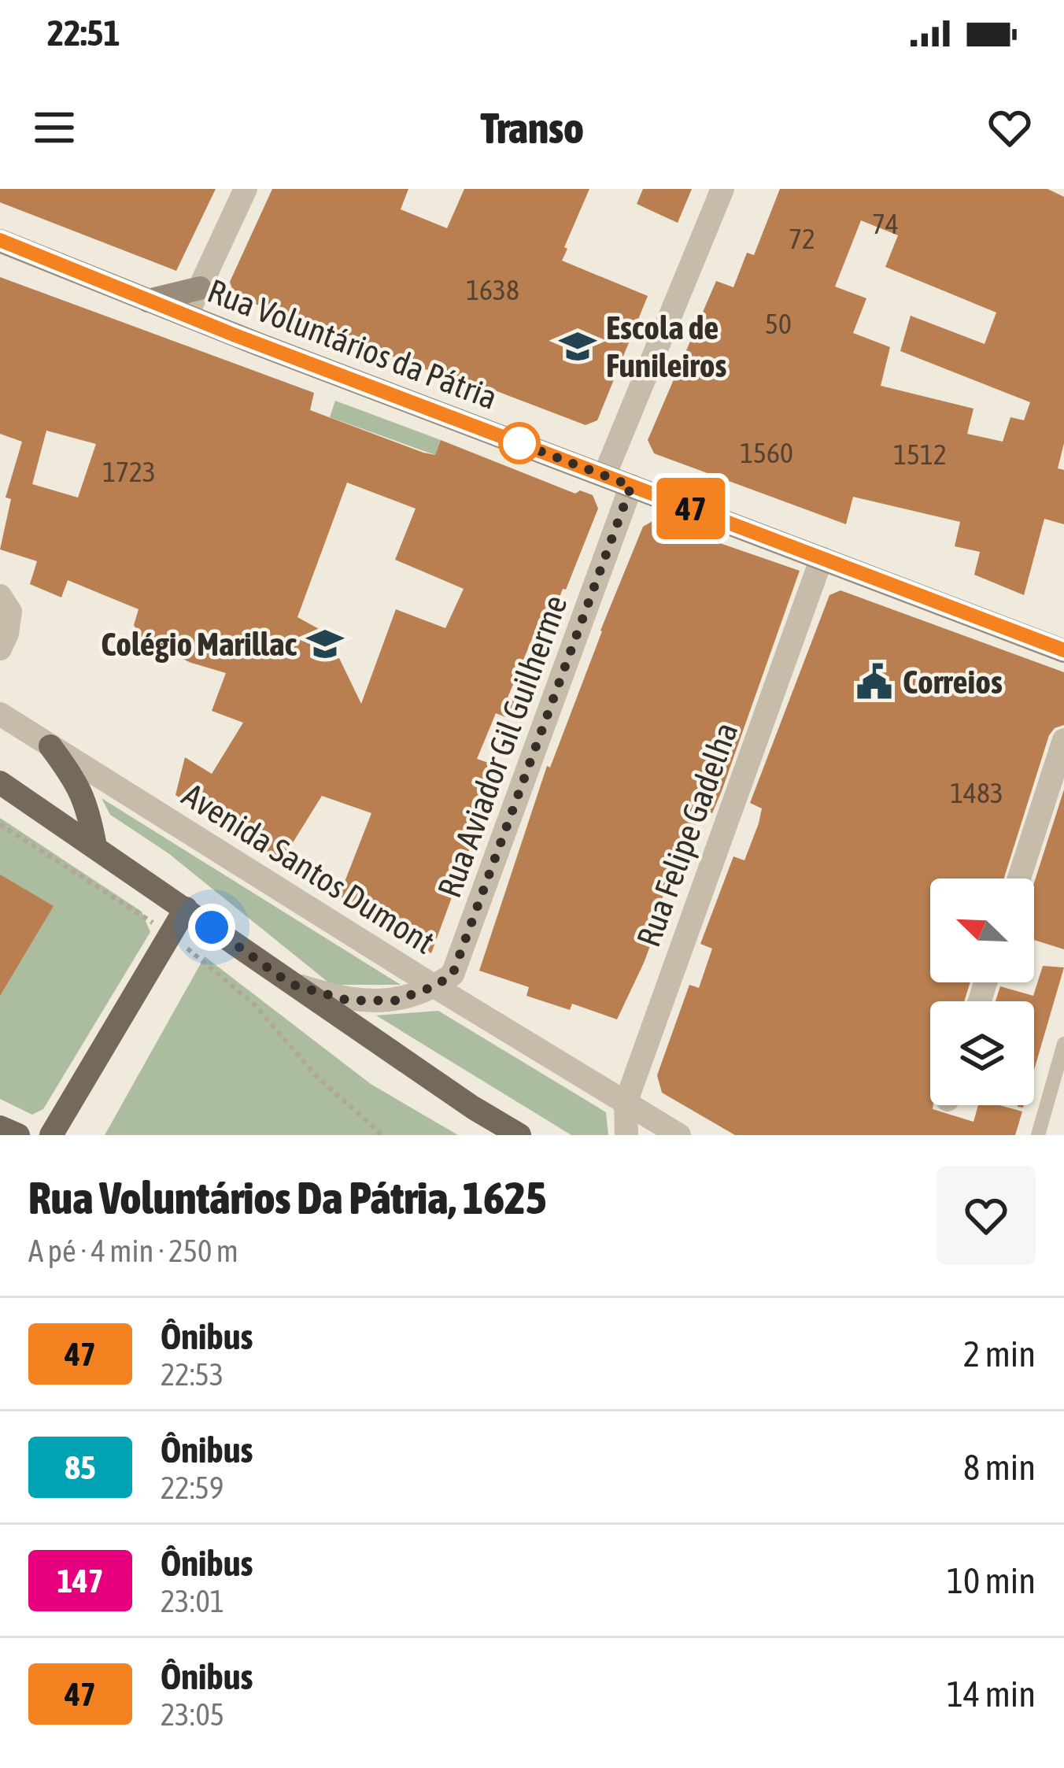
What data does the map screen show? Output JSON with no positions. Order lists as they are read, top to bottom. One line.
{"streets":{"main road":["Rua Voluntários da Pátria"],"street":["Rua Aviador Gil Guilherme","Rua Felipe Gadelha","Avenida Santos Dumont"]},"crossings":[["Rua Voluntários da Pátria","Rua Aviador Gil Guilherme"],["Rua Voluntários da Pátria","Rua Felipe Gadelha"],["Rua Aviador Gil Guilherme","Avenida Santos Dumont"],["Rua Felipe Gadelha","Avenida Santos Dumont"]],"places":{"school or university":["Escola de Funileiros","Colégio Marillac"],"public building":["Correios"]},"lines":["bus line 47"],"house_numbers":["74","72","1638","50","1560","1512","1723","1483"],"north":"top left","page":{"status":"22:51","header":"Transo","on_map":"47","heading":["Rua Voluntários Da Pátria, 1625","A pé · 4 min · 250 m"],"list":[{"mark":"47","name":"Ônibus","note":"22:53","value":"2 min"},{"mark":"85","name":"Ônibus","note":"22:59","value":"8 min"},{"mark":"147","name":"Ônibus","note":"23:01","value":"10 min"},{"mark":"47","name":"Ônibus","note":"23:05","value":"14 min"}]}}
